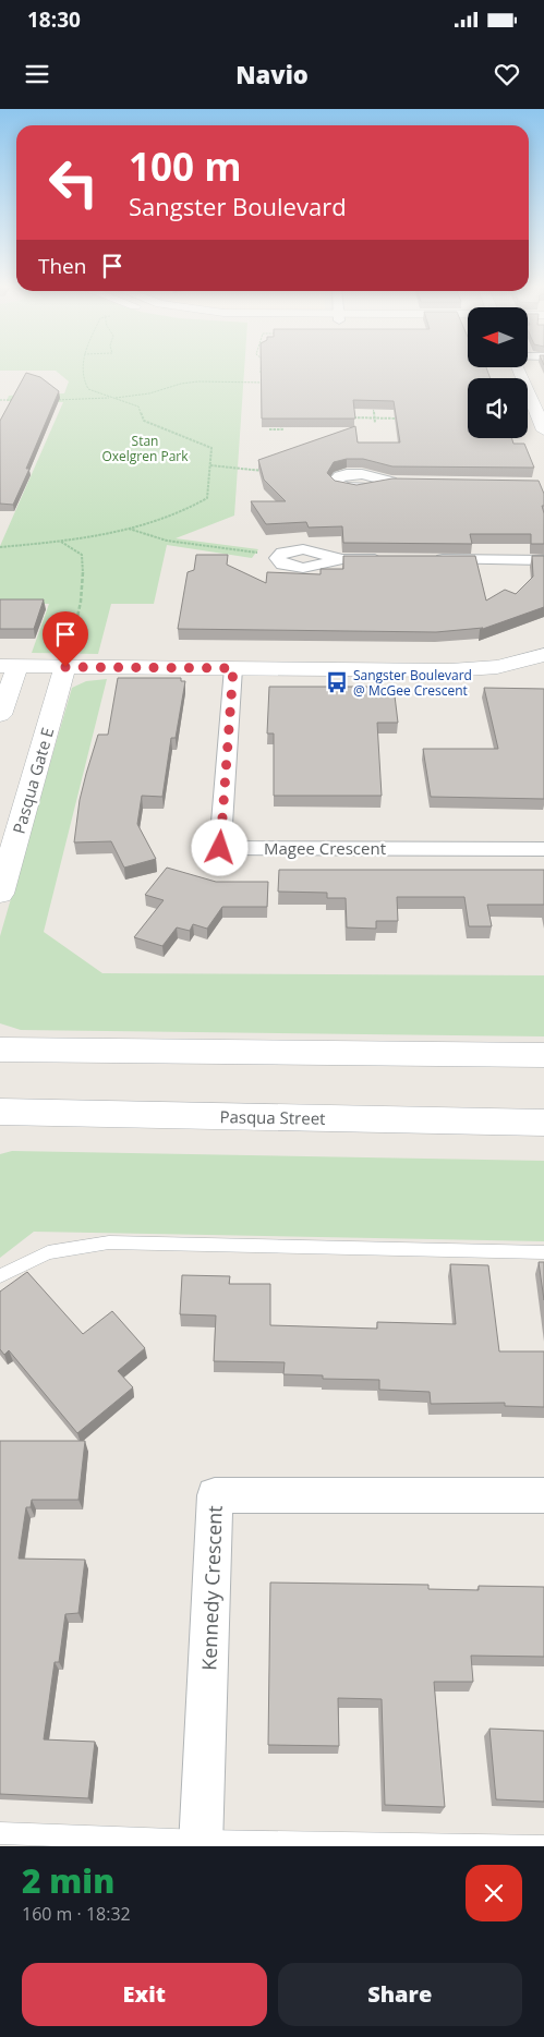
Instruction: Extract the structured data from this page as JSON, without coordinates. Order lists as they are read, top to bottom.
{
  "streets": {
    "street": [
      "Pasqua Gate E",
      "Magee Crescent",
      "Pasqua Street",
      "Kennedy Crescent"
    ]
  },
  "parks": ["Stan Oxelgren Park"],
  "places": {
    "bus stop": ["Sangster Boulevard @ McGee Crescent"]
  },
  "north": "left",
  "page": {
    "status": "18:30",
    "header": "Navio",
    "turn": ["100 m", "Sangster Boulevard"],
    "then": "Then",
    "heading": ["2 min", "160 m · 18:32"],
    "buttons": ["Exit", "Share"]
  }
}
